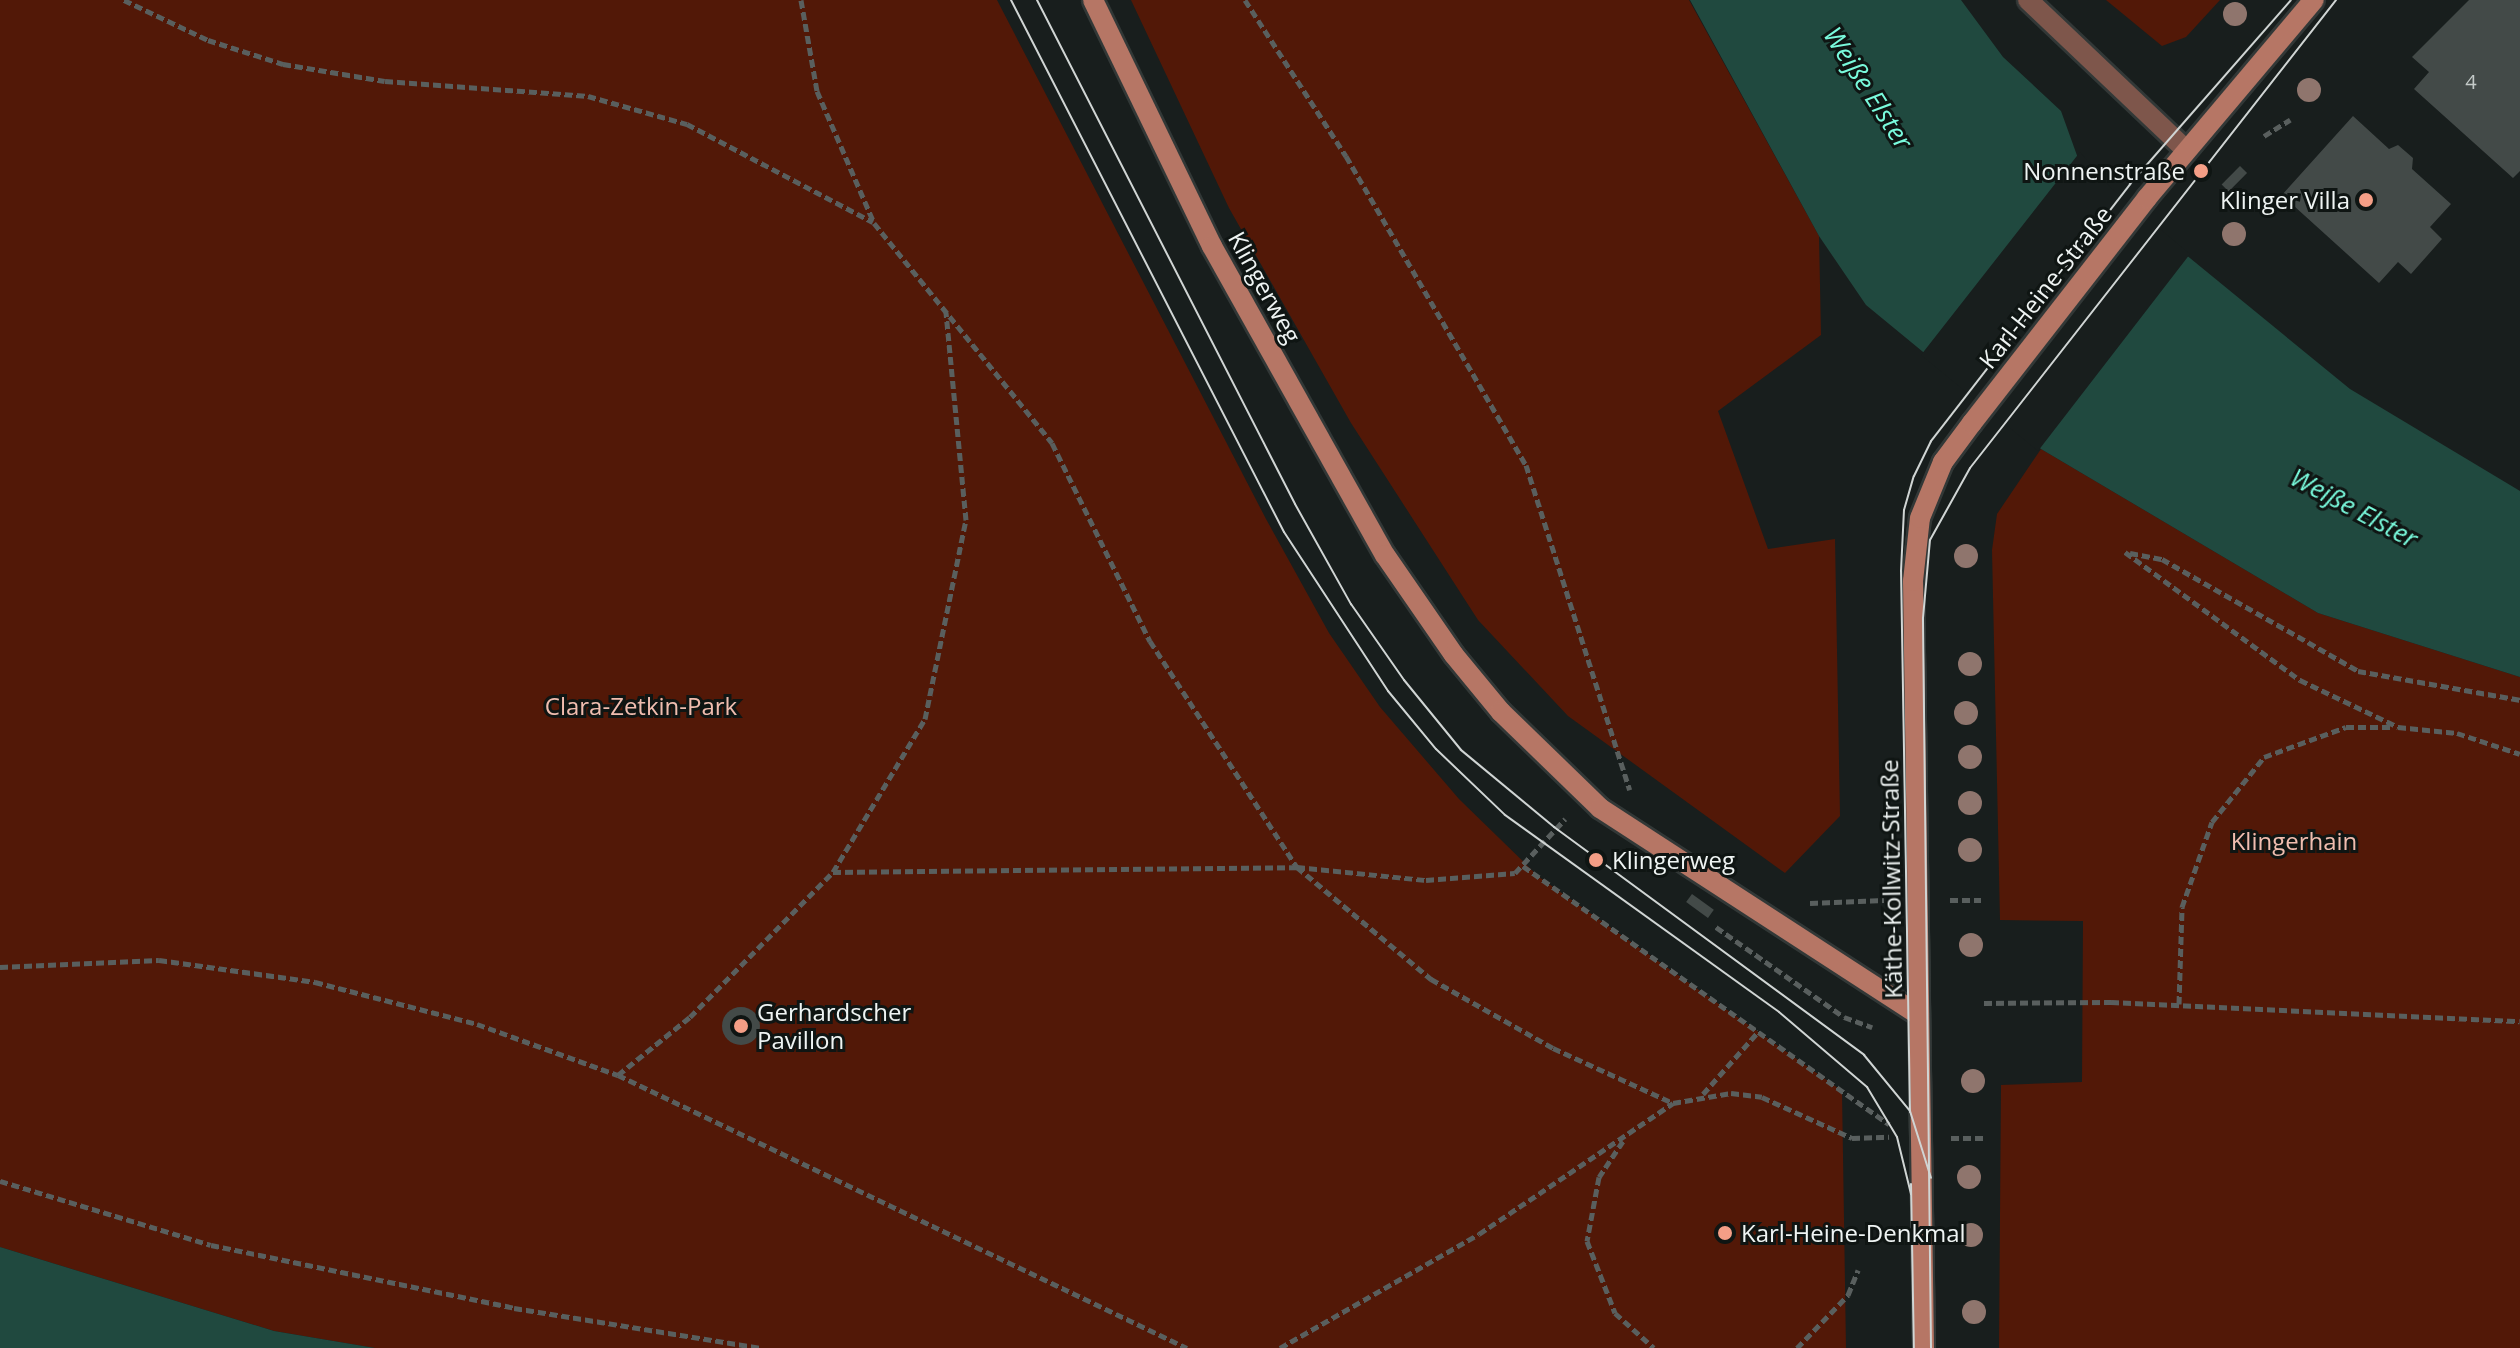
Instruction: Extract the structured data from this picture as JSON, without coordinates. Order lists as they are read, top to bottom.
{
  "streets": {
    "main road": ["Klingerweg", "Karl-Heine-Straße", "Käthe-Kollwitz-Straße"]
  },
  "crossings": [
    ["Klingerweg", "Käthe-Kollwitz-Straße"],
    ["Karl-Heine-Straße", "Käthe-Kollwitz-Straße"]
  ],
  "water": ["Weiße Elster"],
  "parks": ["Clara-Zetkin-Park", "Klingerhain"],
  "places": [
    "Nonnenstraße",
    "Klinger Villa",
    "Klingerweg",
    "Gerhardscher Pavillon",
    "Karl-Heine-Denkmal"
  ],
  "house_numbers": ["4"]
}
